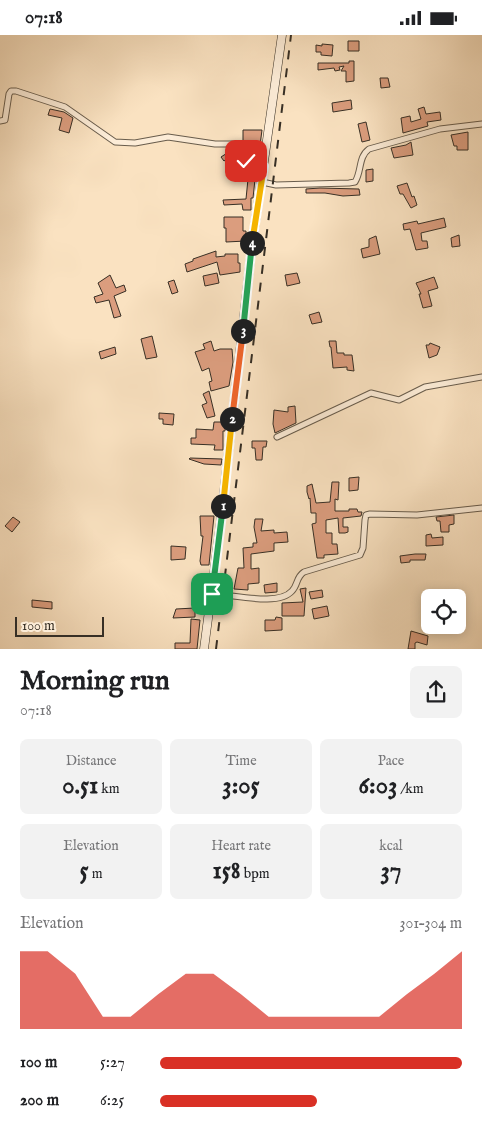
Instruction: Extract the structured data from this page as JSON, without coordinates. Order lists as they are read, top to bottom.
{
  "scale_bar": "100 m",
  "page": {
    "status": "07:18",
    "pins": [
      "4",
      "3",
      "2",
      "1"
    ],
    "scale": "100 m",
    "heading": ["Morning run", "07:18"],
    "stats": [
      ["Distance", "0.51 km"],
      ["Time", "3:05"],
      ["Pace", "6:03 /km"],
      ["Elevation", "5 m"],
      ["Heart rate", "158 bpm"],
      ["kcal", "37"]
    ],
    "chart": ["Elevation", "301–304 m"],
    "list": [
      {
        "name": "100 m",
        "note": "5:27"
      },
      {
        "name": "200 m",
        "note": "6:25"
      }
    ]
  }
}
